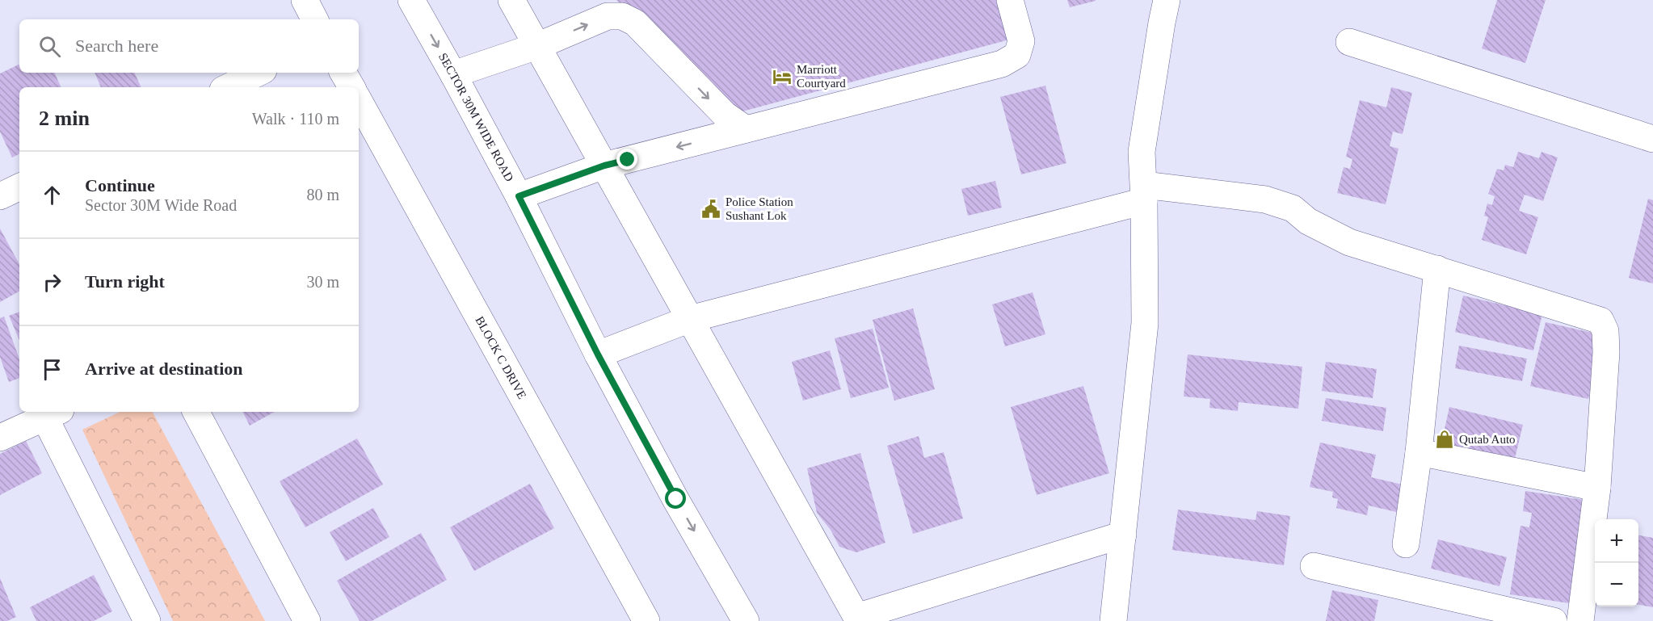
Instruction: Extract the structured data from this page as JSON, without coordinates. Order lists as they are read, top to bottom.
{
  "streets": {
    "street": ["SECTOR 30M WIDE ROAD", "BLOCK C DRIVE"]
  },
  "places": {
    "hotel": ["Marriott Courtyard"],
    "public building": ["Police Station Sushant Lok"],
    "shop": ["Qutab Auto"]
  },
  "page": {
    "search": "Search here",
    "heading": ["2 min", "Walk · 110 m"],
    "list": [
      ["Continue", "Sector 30M Wide Road", "80 m"],
      ["Turn right", "30 m"],
      "Arrive at destination"
    ],
    "map_buttons": ["+", "−"]
  }
}
